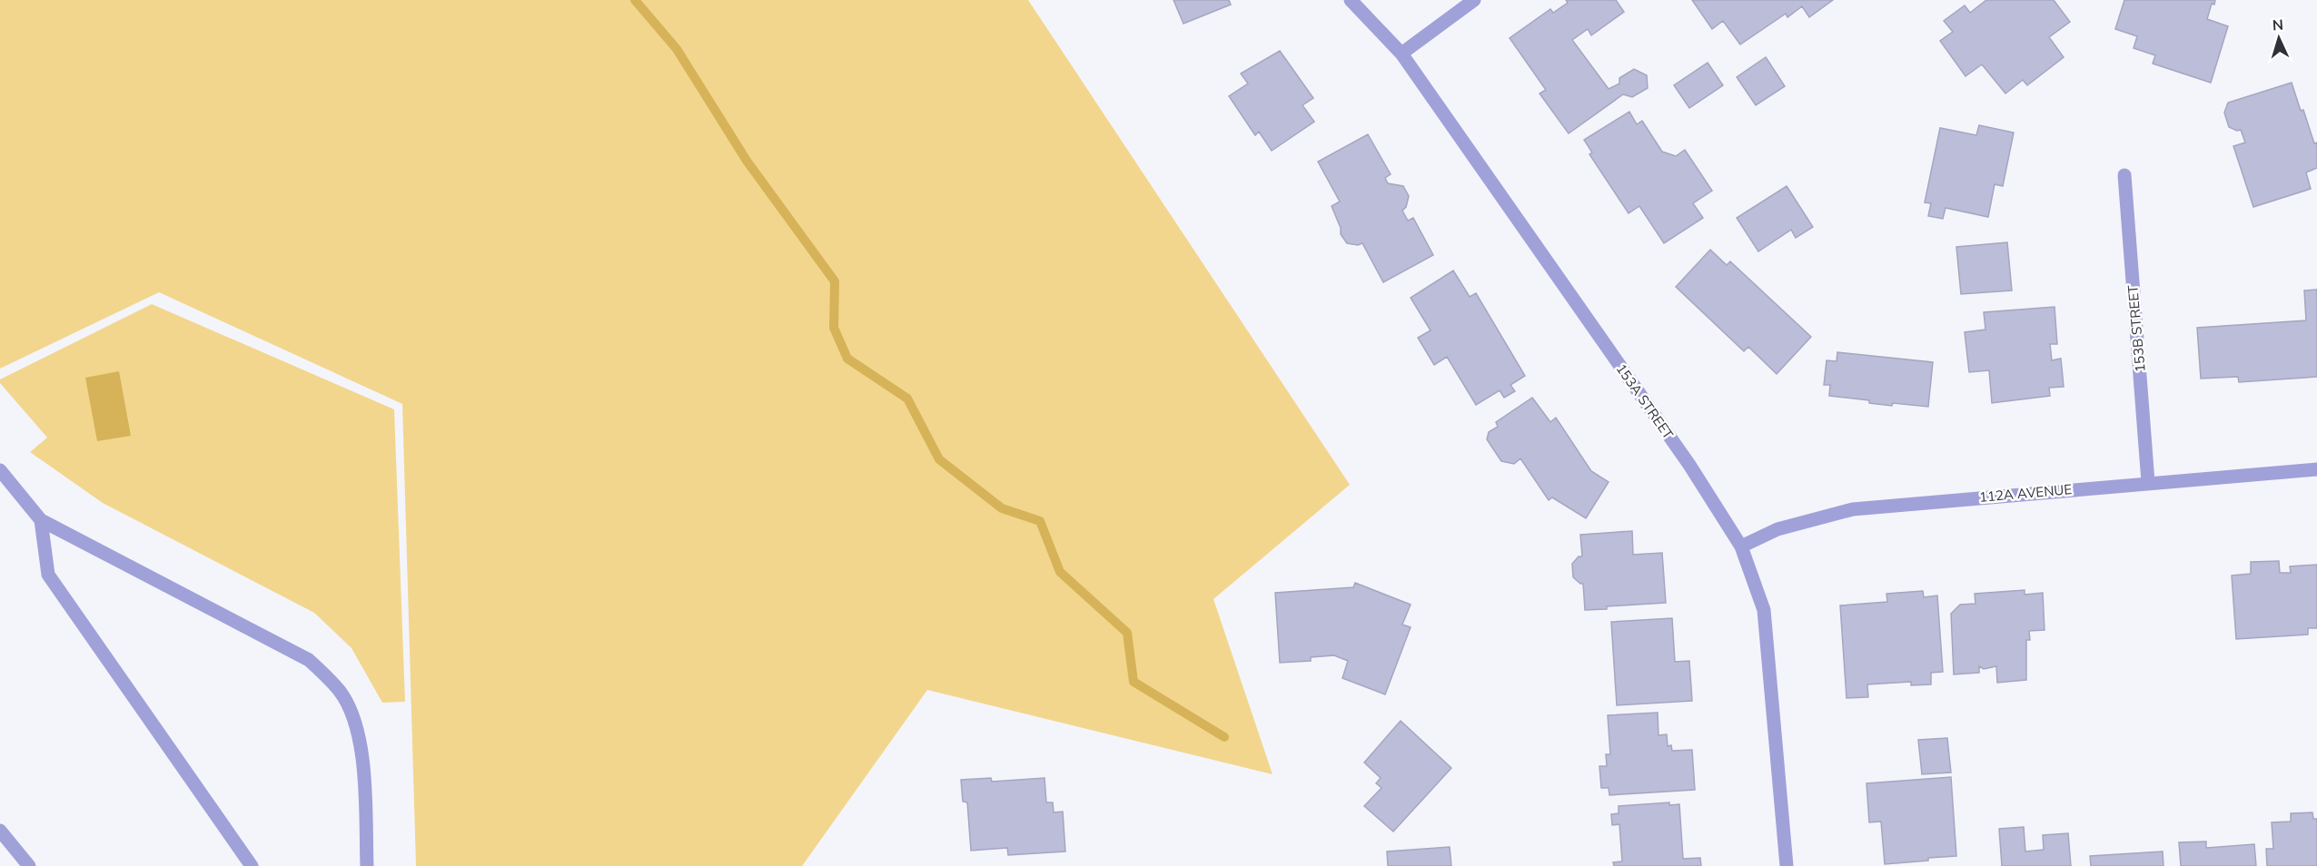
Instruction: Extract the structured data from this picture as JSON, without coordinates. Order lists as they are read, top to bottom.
{
  "streets": {
    "street": ["153B STREET", "153A STREET", "112A AVENUE"]
  },
  "crossings": [
    ["153B STREET", "112A AVENUE"],
    ["153A STREET", "112A AVENUE"]
  ],
  "north": "top"
}
